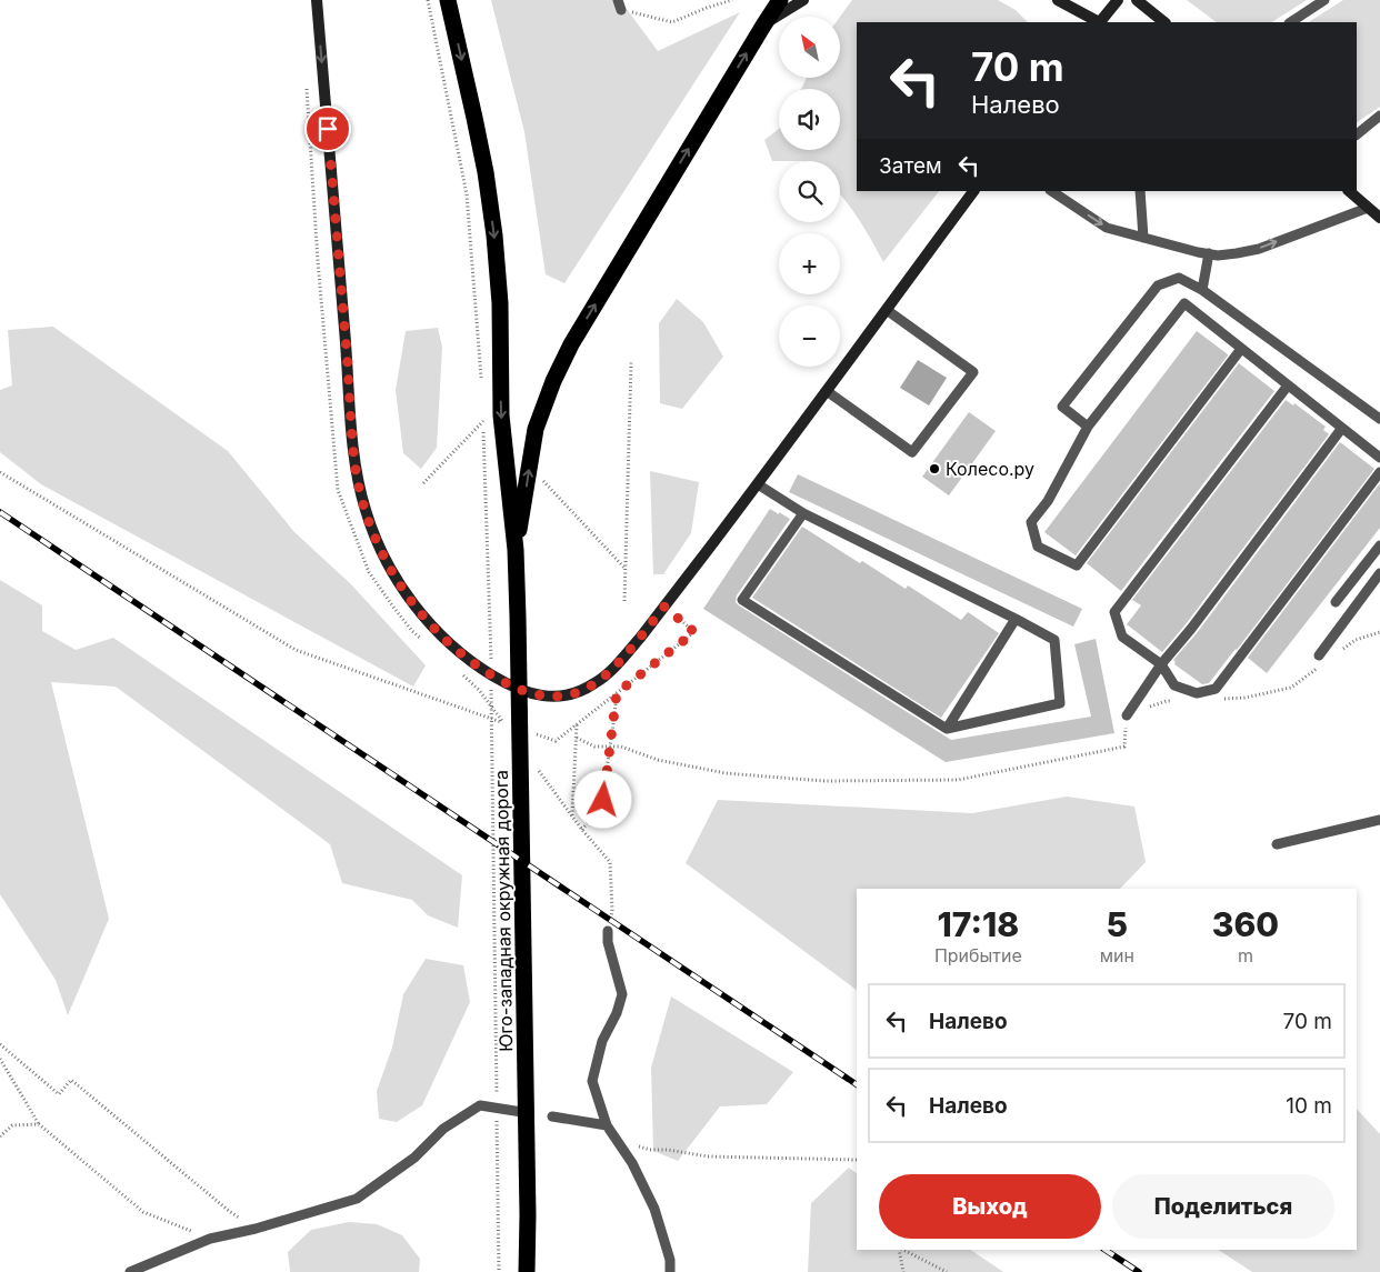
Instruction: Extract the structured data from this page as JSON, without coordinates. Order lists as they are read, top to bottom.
{
  "streets": {
    "highway": ["Юго-западная окружная дорога"]
  },
  "places": ["Колесо.ру"],
  "north": "top left",
  "page": {
    "map_buttons": ["+", "−"],
    "turn": ["70 m", "Налево"],
    "then": "Затем",
    "eta": [
      "17:18",
      "Прибытие",
      "5",
      "мин",
      "360",
      "m"
    ],
    "list": [
      {
        "name": "Налево",
        "value": "70 m"
      },
      {
        "name": "Налево",
        "value": "10 m"
      }
    ],
    "buttons": ["Выход", "Поделиться"]
  }
}
